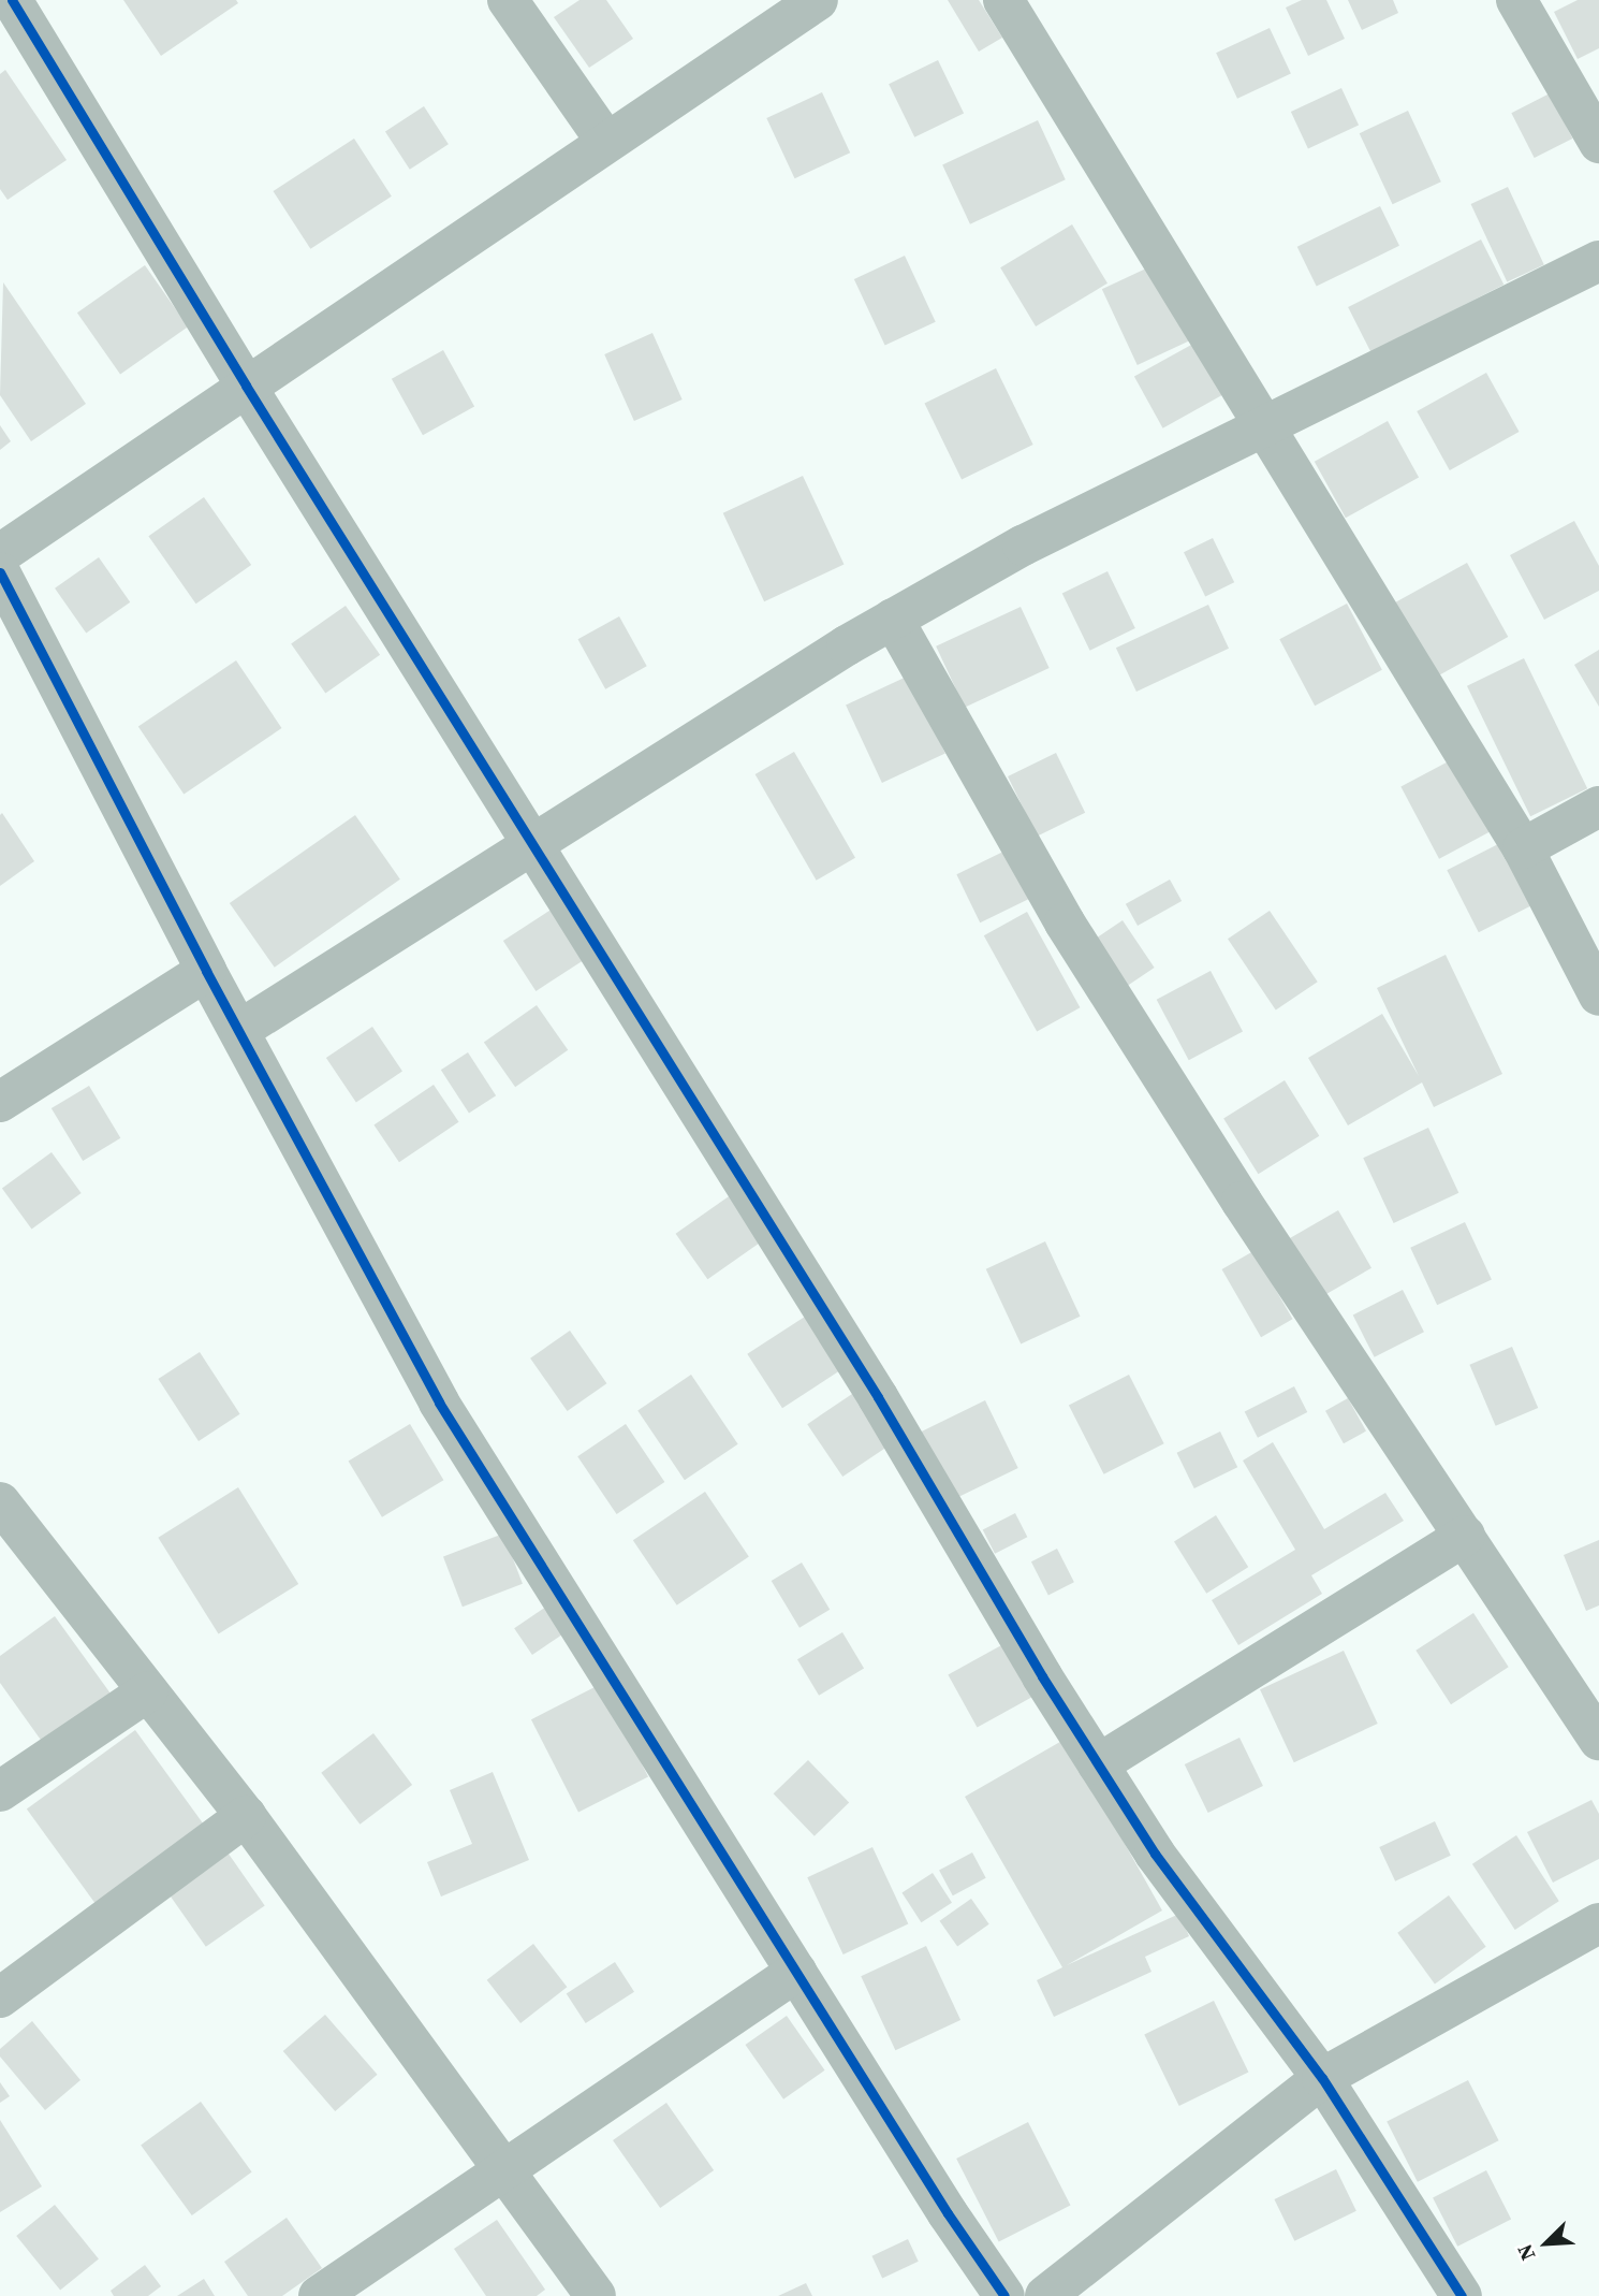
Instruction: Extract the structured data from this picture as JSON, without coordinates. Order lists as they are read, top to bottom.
{
  "north": "bottom left"
}
